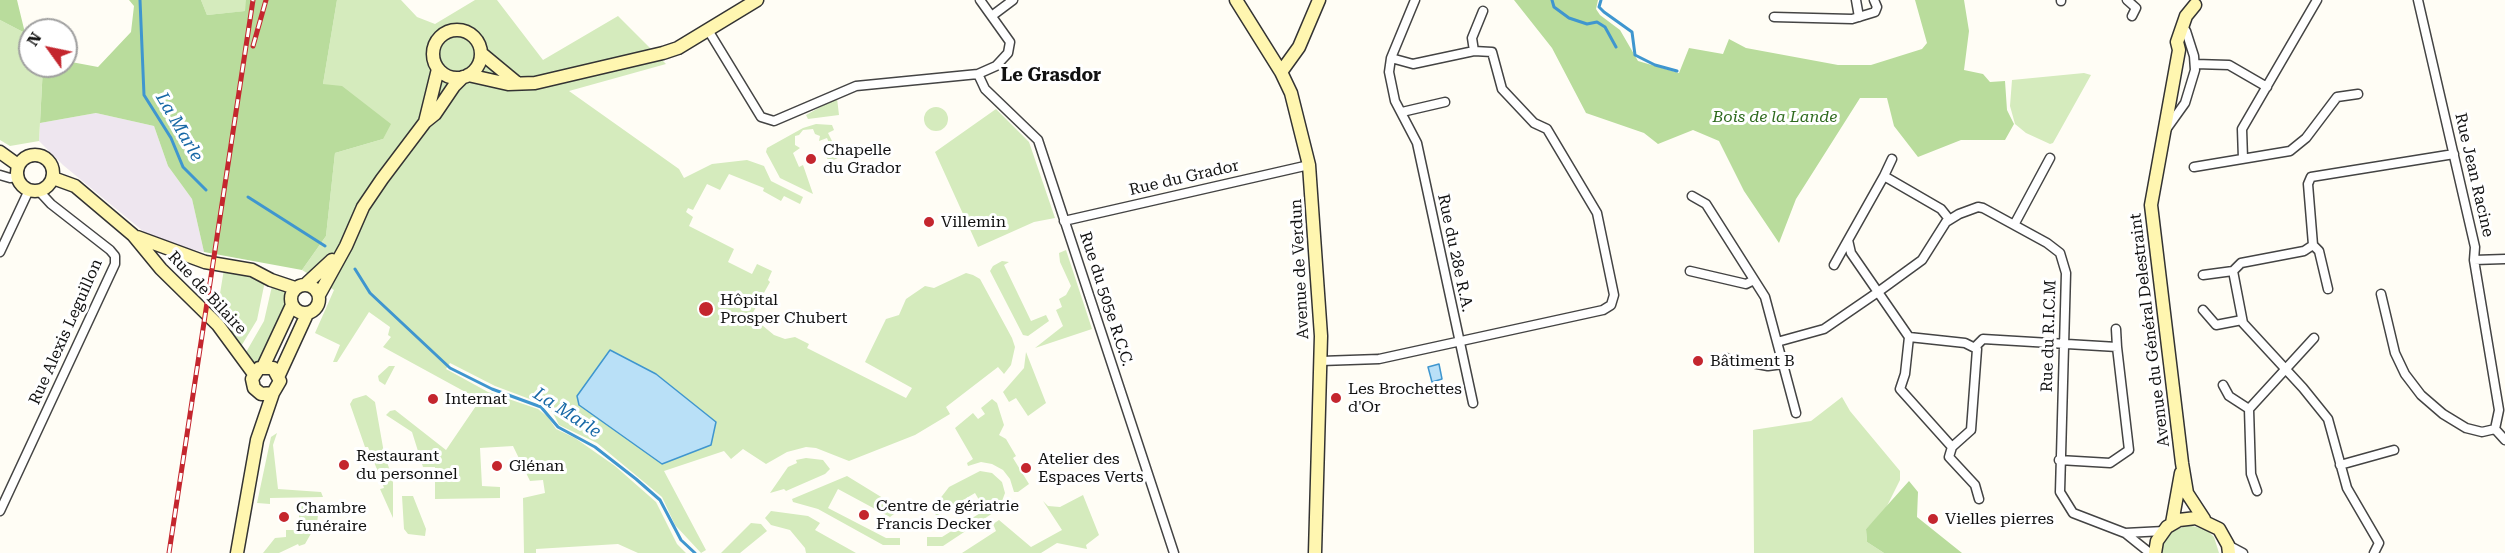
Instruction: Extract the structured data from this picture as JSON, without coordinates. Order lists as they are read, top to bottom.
{
  "streets": {
    "street": [
      "Rue Jean Racine",
      "Rue du Grador",
      "Rue du 28e R.A.",
      "Avenue de Verdun",
      "Rue de Bilaire",
      "Rue du 505e R.C.C.",
      "Avenue du Général Delestraint",
      "Rue Alexis Leguillon",
      "Rue du R.I.C.M"
    ]
  },
  "crossings": [
    ["Rue du Grador", "Avenue de Verdun"],
    ["Rue du Grador", "Rue du 505e R.C.C."],
    ["Rue de Bilaire", "Rue Alexis Leguillon"],
    ["Avenue du Général Delestraint", "Rue du R.I.C.M"]
  ],
  "districts": ["Le Grasdor"],
  "water": ["La Marle"],
  "parks": ["Bois de la Lande"],
  "places": [
    "Chapelle du Grador",
    "Villemin",
    "Hôpital Prosper Chubert",
    "Bâtiment B",
    "Les Brochettes d'Or",
    "Internat",
    "Restaurant du personnel",
    "Glénan",
    "Atelier des Espaces Verts",
    "Centre de gériatrie Francis Decker",
    "Chambre funéraire",
    "Vielles pierres"
  ],
  "north": "top left"
}
